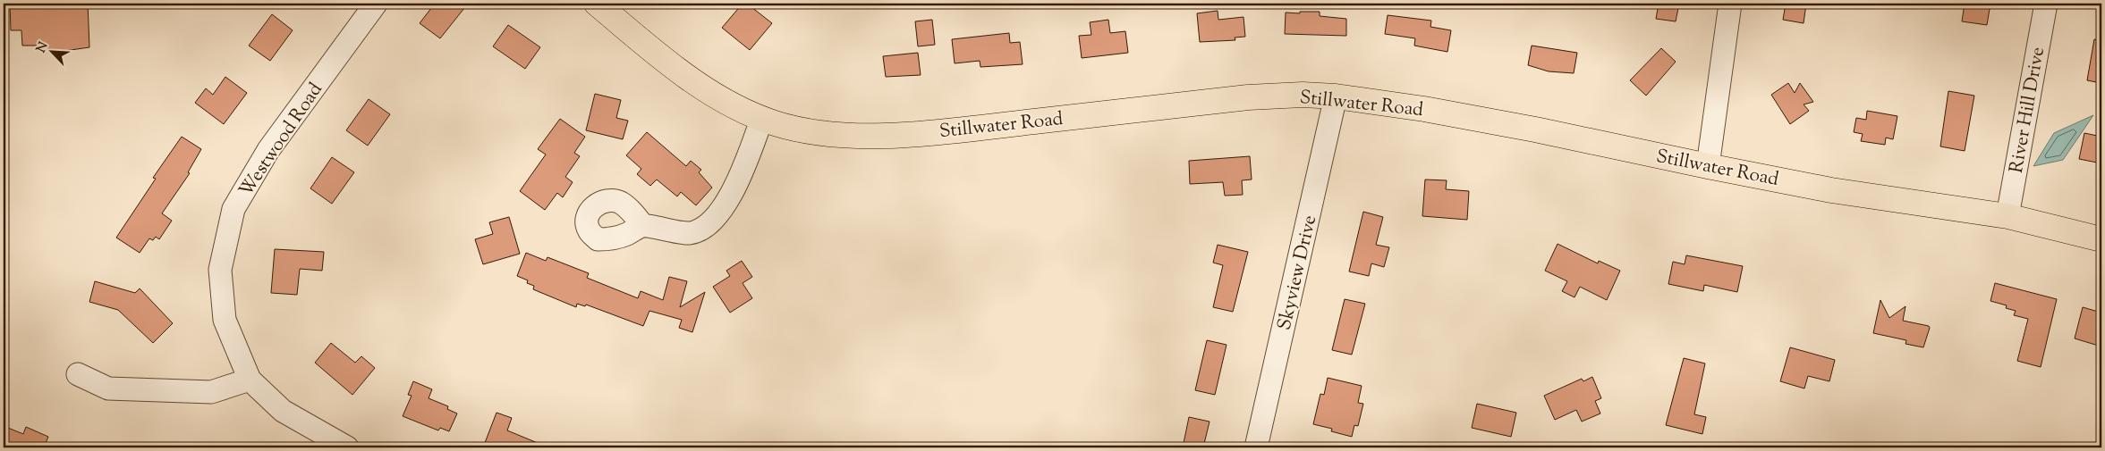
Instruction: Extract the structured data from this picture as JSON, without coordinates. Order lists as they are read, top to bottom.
{
  "streets": {
    "main road": ["Stillwater Road"],
    "street": ["River Hill Drive", "Westwood Road", "Skyview Drive"]
  },
  "crossings": [
    ["Stillwater Road", "River Hill Drive"],
    ["Stillwater Road", "Skyview Drive"]
  ],
  "north": "top left"
}
